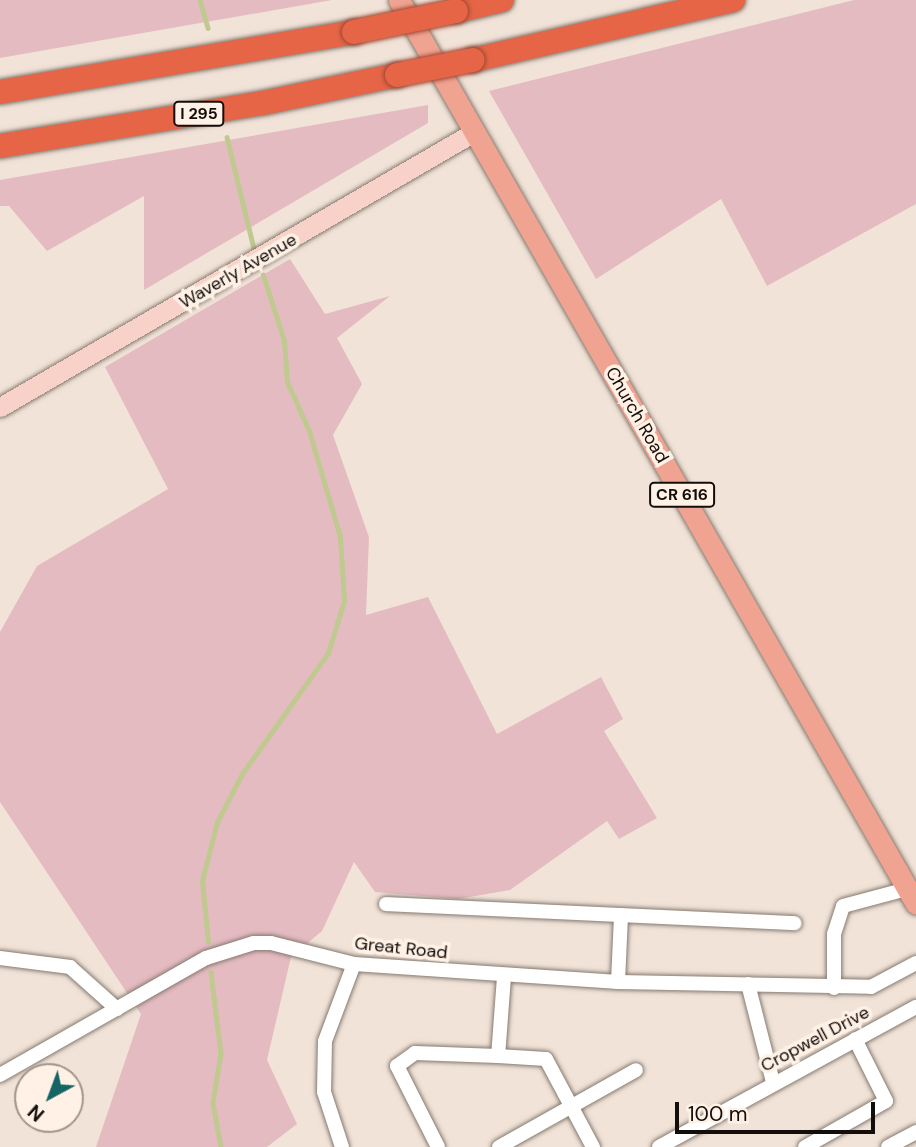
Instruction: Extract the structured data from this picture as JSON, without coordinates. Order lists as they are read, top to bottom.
{
  "streets": {
    "highway": ["I 295"],
    "main road": ["Church Road", "CR 616"],
    "street": ["Waverly Avenue", "Great Road", "Cropwell Drive"]
  },
  "crossings": [
    ["Waverly Avenue", "Church Road"]
  ],
  "scale_bar": "100 m",
  "north": "bottom left"
}
